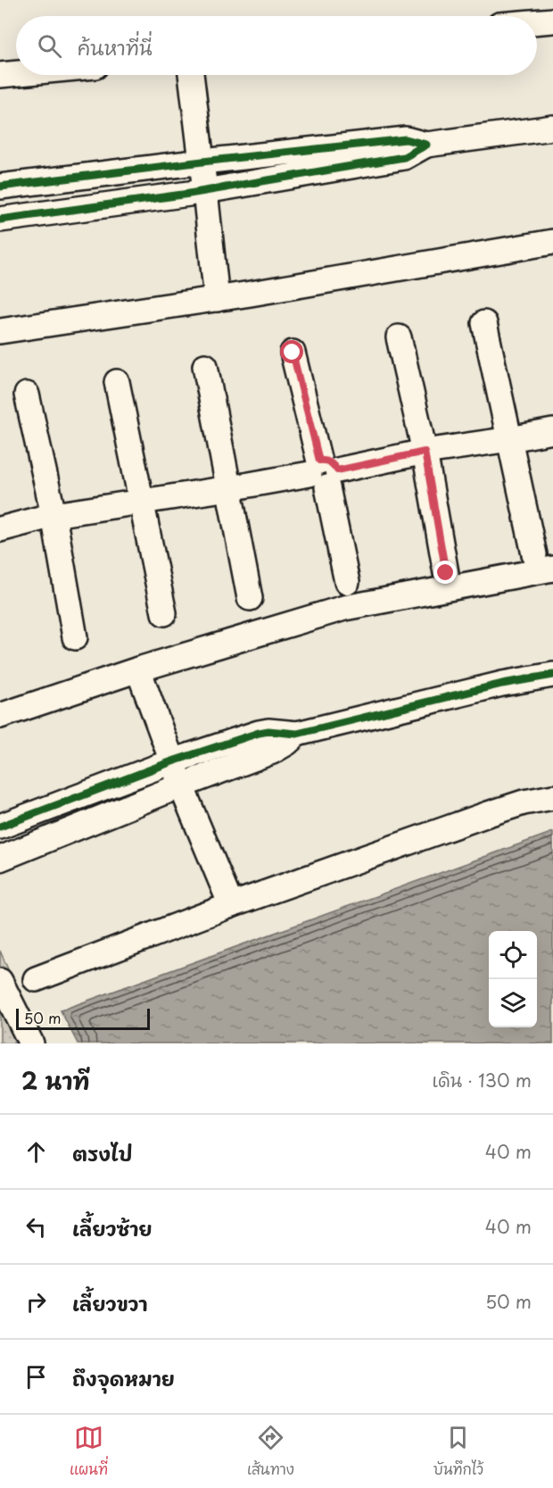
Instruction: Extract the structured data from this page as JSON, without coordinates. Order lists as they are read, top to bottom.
{
  "scale_bar": "50 m",
  "page": {
    "search": "ค้นหาที่นี่",
    "scale": "50 m",
    "heading": ["2 นาที", "เดิน · 130 m"],
    "list": [
      ["ตรงไป", "40 m"],
      ["เลี้ยวซ้าย", "40 m"],
      ["เลี้ยวขวา", "50 m"],
      "ถึงจุดหมาย"
    ],
    "nav": ["แผนที่", "เส้นทาง", "บันทึกไว้"]
  }
}
